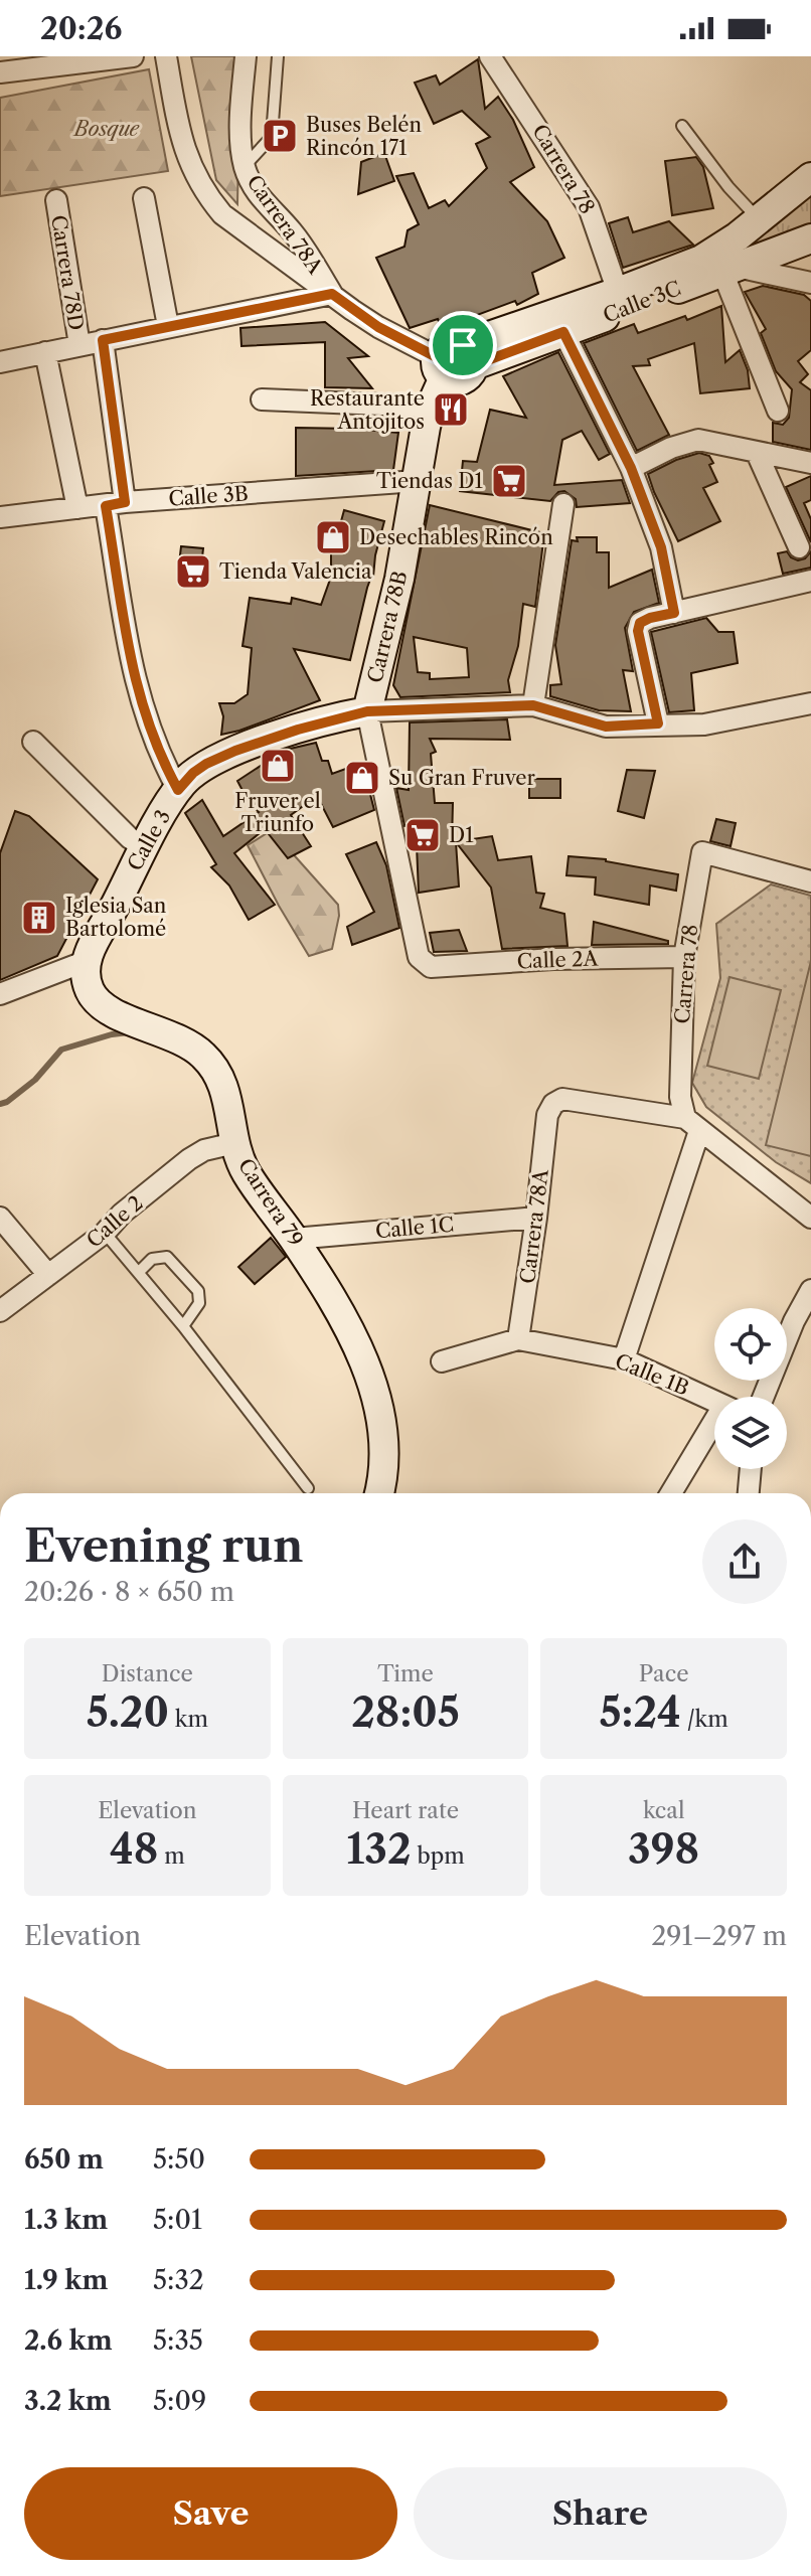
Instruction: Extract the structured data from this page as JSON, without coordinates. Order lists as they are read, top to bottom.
{
  "streets": {
    "main road": [
      "Calle 3C",
      "Carrera 78B",
      "Calle 3",
      "Carrera 79"
    ],
    "street": [
      "Carrera 78",
      "Carrera 78A",
      "Carrera 78D",
      "Calle 3B",
      "Calle 2A",
      "Calle 2",
      "Calle 1C",
      "Calle 1B"
    ]
  },
  "crossings": [
    ["Carrera 78", "Carrera 78A"],
    ["Carrera 78", "Calle 3C"],
    ["Carrera 78", "Calle 2A"],
    ["Carrera 78A", "Calle 1C"],
    ["Carrera 78A", "Calle 1B"],
    ["Calle 3B", "Carrera 78B"],
    ["Carrera 78B", "Calle 3"],
    ["Carrera 78B", "Calle 2A"],
    ["Calle 3", "Carrera 79"],
    ["Carrera 79", "Calle 2"],
    ["Carrera 79", "Calle 1C"]
  ],
  "parks": ["Bosque"],
  "places": {
    "parking": ["Buses Belén Rincón 171"],
    "restaurant": ["Restaurante Antojitos"],
    "supermarket": ["Tiendas D1", "Tienda Valencia", "D1"],
    "shop": ["Desechables Rincón", "Fruver el Triunfo", "Su Gran Fruver"],
    "building": ["Iglesia San Bartolomé"]
  },
  "page": {
    "status": "20:26",
    "heading": ["Evening run", "20:26 · 8 × 650 m"],
    "stats": [
      ["Distance", "5.20 km"],
      ["Time", "28:05"],
      ["Pace", "5:24 /km"],
      ["Elevation", "48 m"],
      ["Heart rate", "132 bpm"],
      ["kcal", "398"]
    ],
    "chart": ["Elevation", "291–297 m"],
    "list": [
      {
        "name": "650 m",
        "note": "5:50"
      },
      {
        "name": "1.3 km",
        "note": "5:01"
      },
      {
        "name": "1.9 km",
        "note": "5:32"
      },
      {
        "name": "2.6 km",
        "note": "5:35"
      },
      {
        "name": "3.2 km",
        "note": "5:09"
      }
    ],
    "buttons": ["Save", "Share"]
  }
}
